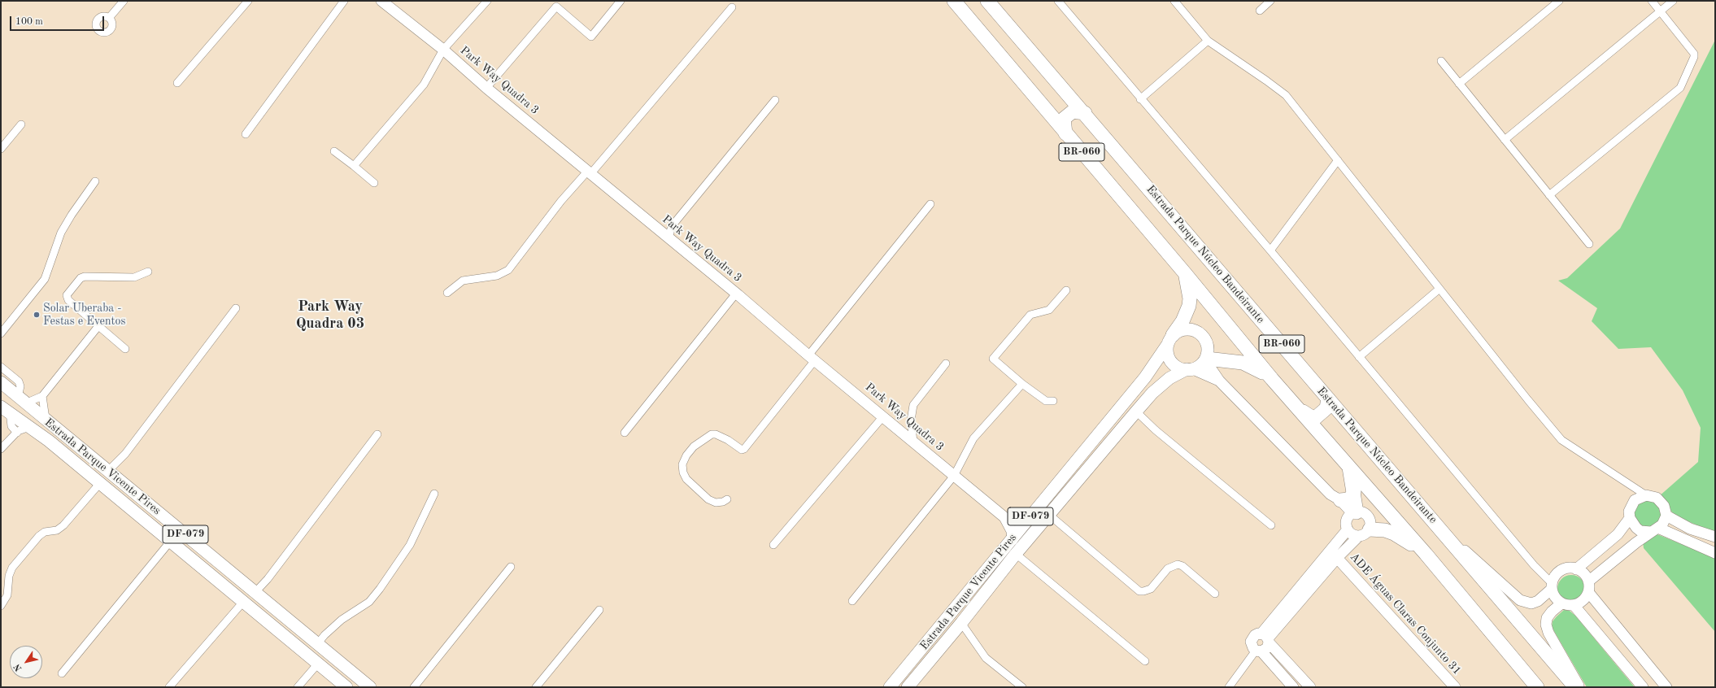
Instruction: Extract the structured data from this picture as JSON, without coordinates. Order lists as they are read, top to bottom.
{
  "streets": {
    "highway": ["BR-060", "Estrada Parque Núcleo Bandeirante"],
    "main road": ["Estrada Parque Vicente Pires", "DF-079"],
    "street": ["Park Way Quadra 3", "ADE Águas Claras Conjunto 31"]
  },
  "crossings": [
    ["Park Way Quadra 3", "Estrada Parque Vicente Pires"]
  ],
  "districts": ["Park Way Quadra 03"],
  "places": ["Solar Uberaba - Festas e Eventos"],
  "scale_bar": "100 m",
  "north": "bottom left"
}
